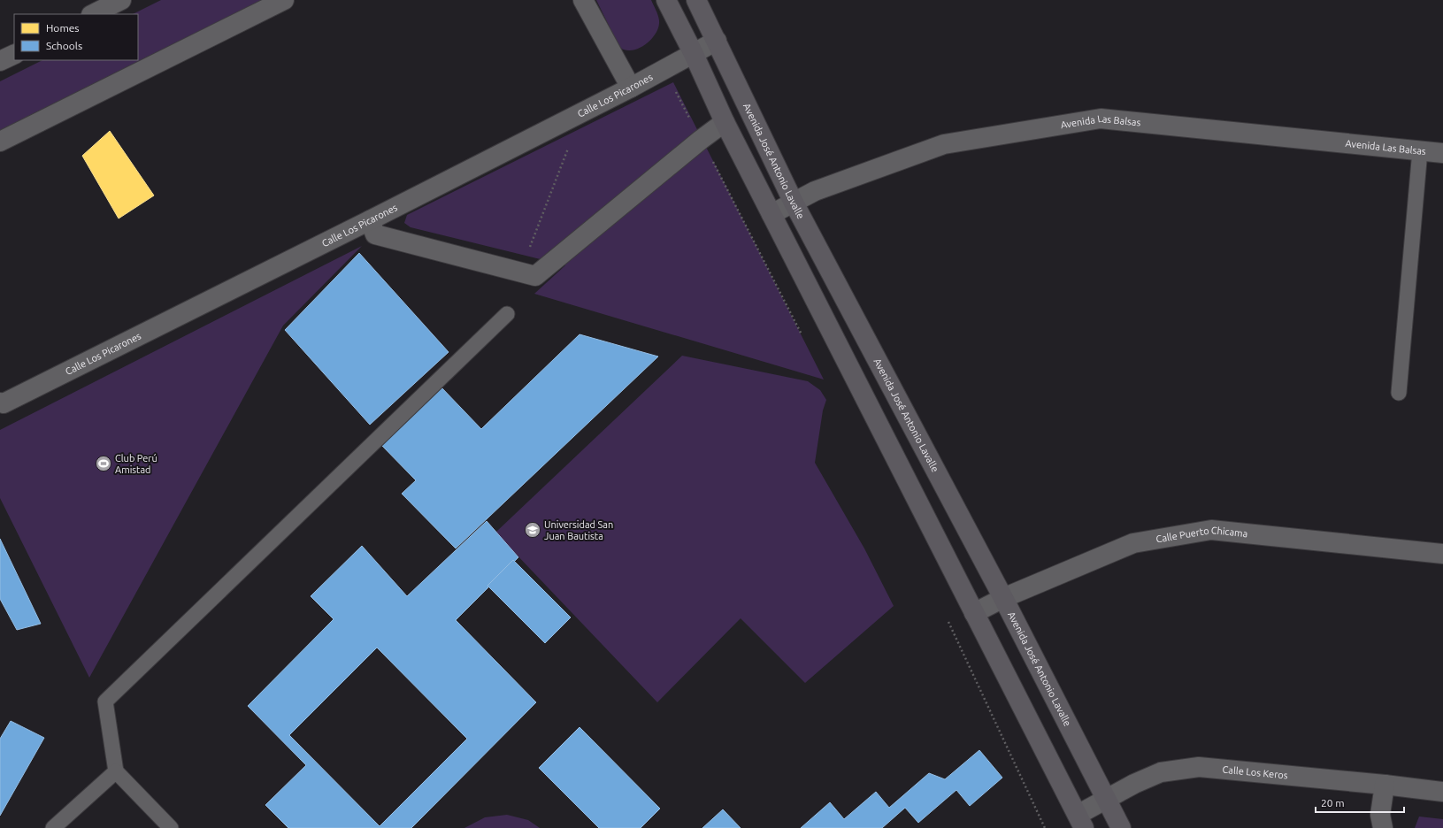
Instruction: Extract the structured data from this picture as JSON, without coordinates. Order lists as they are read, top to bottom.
{
  "streets": {
    "main road": ["Avenida José Antonio Lavalle"],
    "street": [
      "Calle Los Picarones",
      "Avenida Las Balsas",
      "Calle Puerto Chicama",
      "Calle Los Keros"
    ]
  },
  "crossings": [
    ["Calle Los Picarones", "Avenida José Antonio Lavalle"],
    ["Avenida Las Balsas", "Avenida José Antonio Lavalle"],
    ["Avenida José Antonio Lavalle", "Calle Puerto Chicama"],
    ["Avenida José Antonio Lavalle", "Calle Los Keros"]
  ],
  "places": {
    "sports": ["Club Perú Amistad"],
    "school or university": ["Universidad San Juan Bautista"]
  },
  "legend": ["Homes", "Schools"],
  "scale_bar": "20 m"
}
